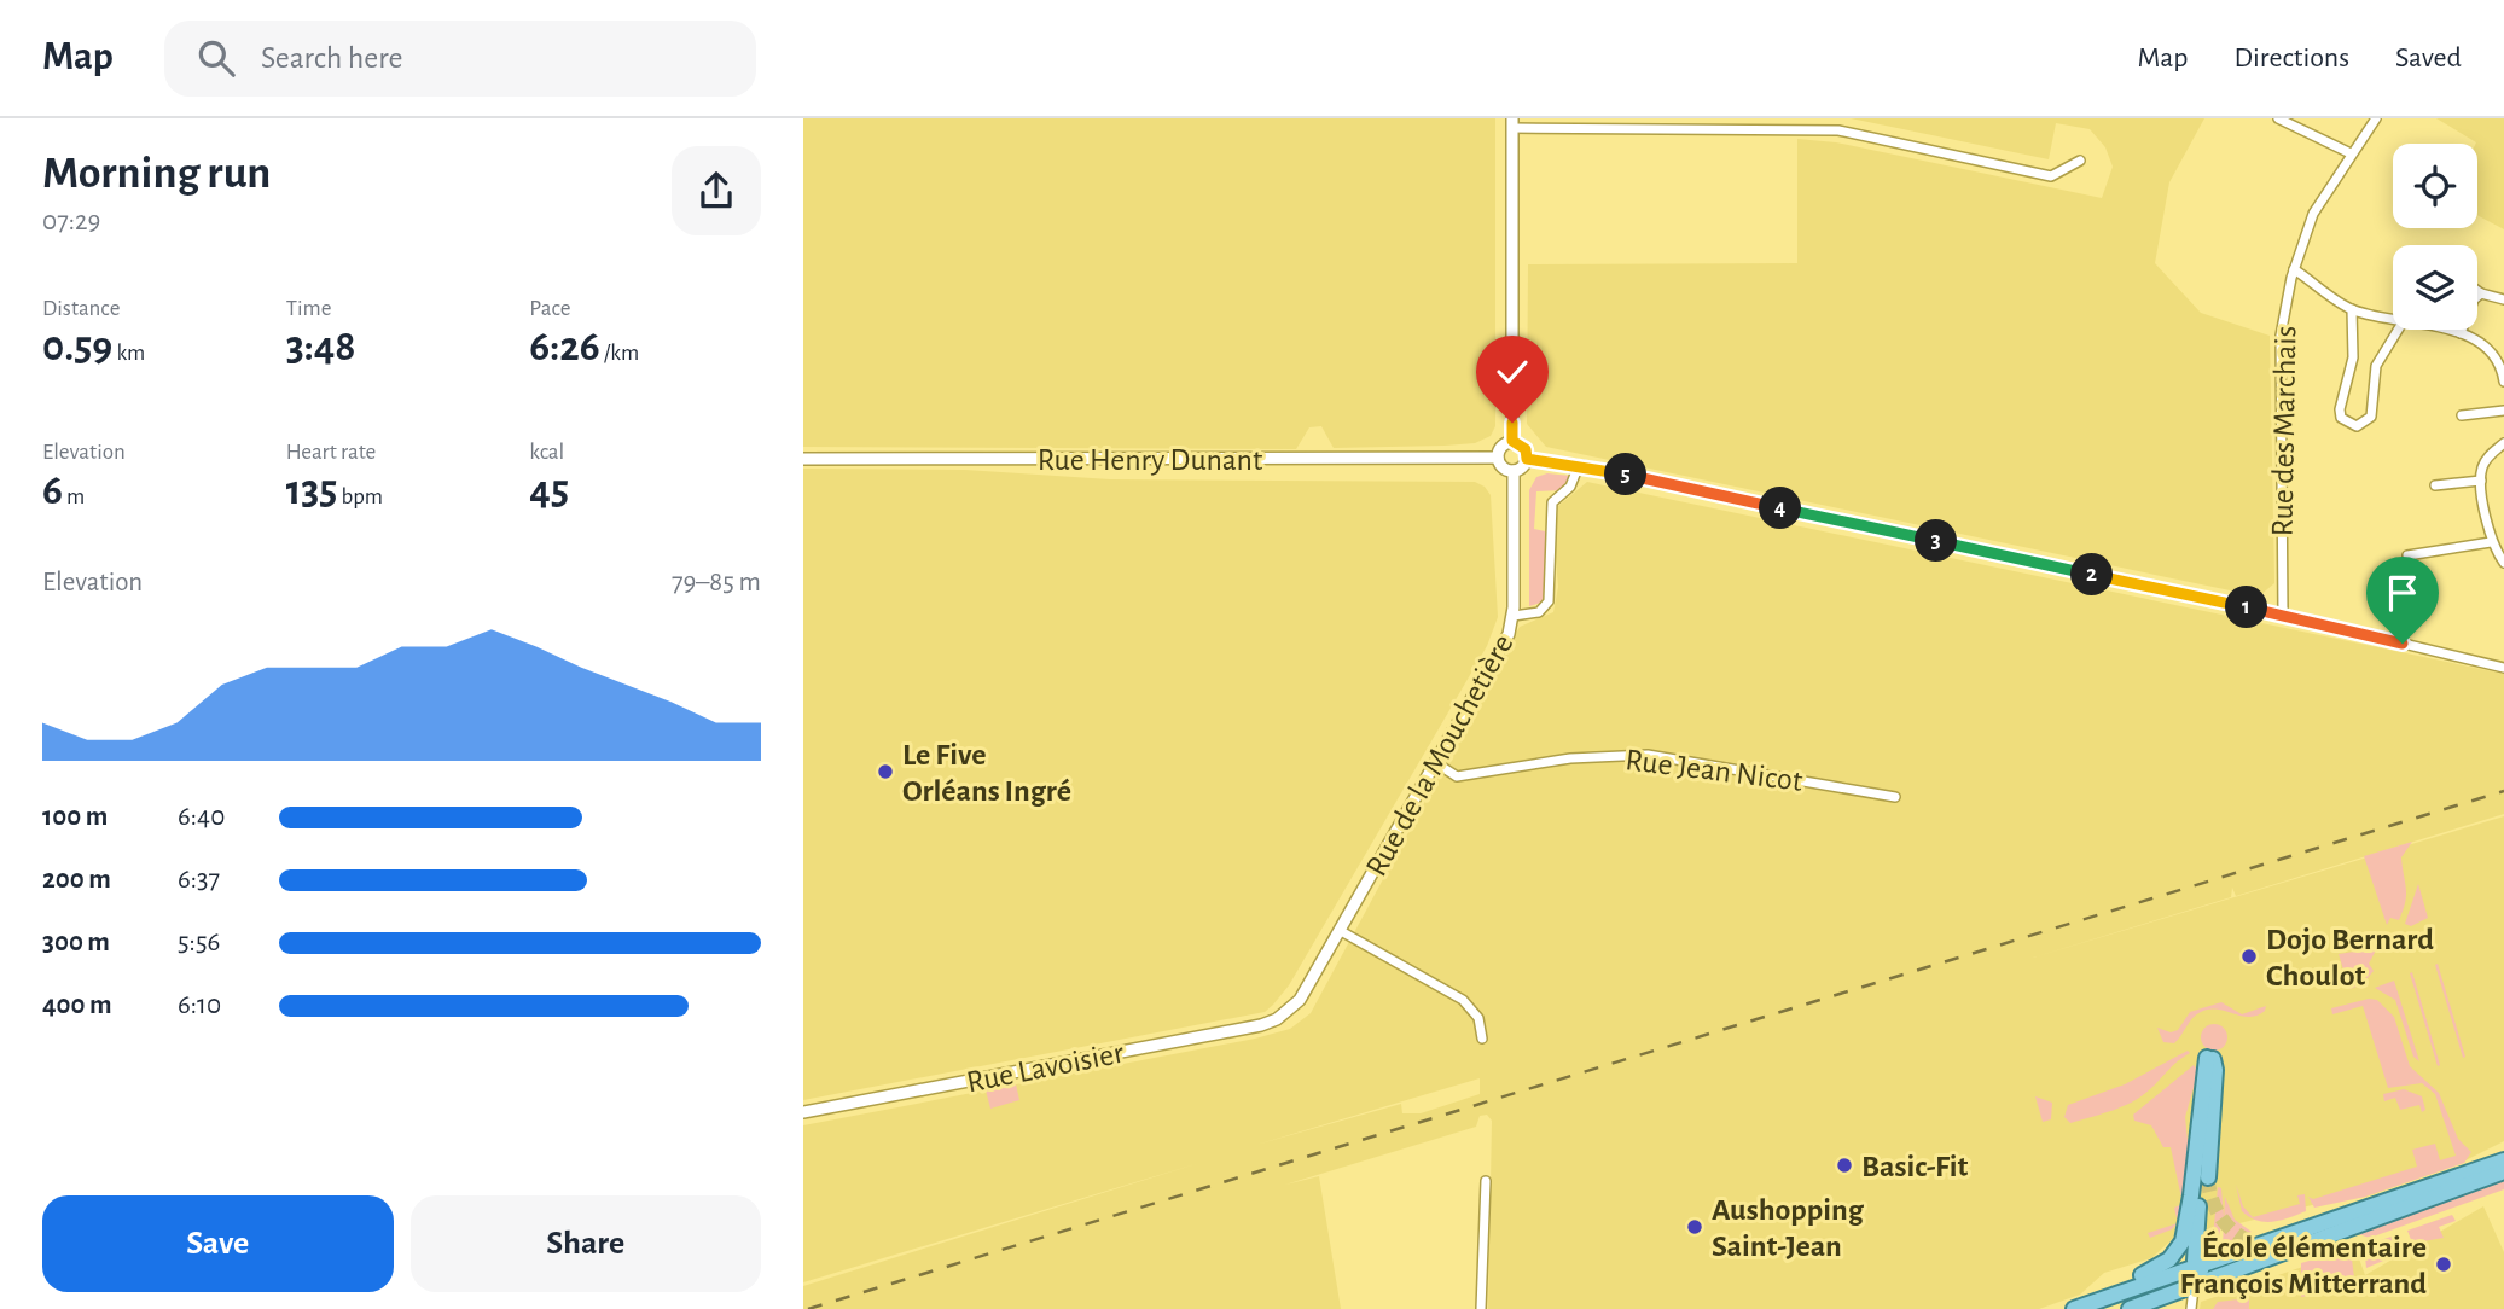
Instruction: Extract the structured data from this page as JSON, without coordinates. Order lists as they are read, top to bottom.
{
  "streets": {
    "street": [
      "Rue des Marchais",
      "Rue Henry Dunant",
      "Rue de la Mouchetière",
      "Rue Jean Nicot",
      "Rue Lavoisier"
    ]
  },
  "crossings": [
    ["Rue Henry Dunant", "Rue de la Mouchetière"],
    ["Rue de la Mouchetière", "Rue Jean Nicot"],
    ["Rue de la Mouchetière", "Rue Lavoisier"]
  ],
  "places": [
    "Le Five Orléans Ingré",
    "Dojo Bernard Choulot",
    "Basic-Fit",
    "Aushopping Saint-Jean",
    "École élémentaire François Mitterrand"
  ],
  "page": {
    "header": "Map",
    "search": "Search here",
    "nav": ["Map", "Directions", "Saved"],
    "heading": ["Morning run", "07:29"],
    "stats": [
      ["Distance", "0.59 km"],
      ["Time", "3:48"],
      ["Pace", "6:26 /km"],
      ["Elevation", "6 m"],
      ["Heart rate", "135 bpm"],
      ["kcal", "45"]
    ],
    "pins": [
      "5",
      "4",
      "3",
      "2",
      "1"
    ],
    "chart": ["Elevation", "79–85 m"],
    "list": [
      {
        "name": "100 m",
        "note": "6:40"
      },
      {
        "name": "200 m",
        "note": "6:37"
      },
      {
        "name": "300 m",
        "note": "5:56"
      },
      {
        "name": "400 m",
        "note": "6:10"
      }
    ],
    "buttons": ["Save", "Share"]
  }
}
